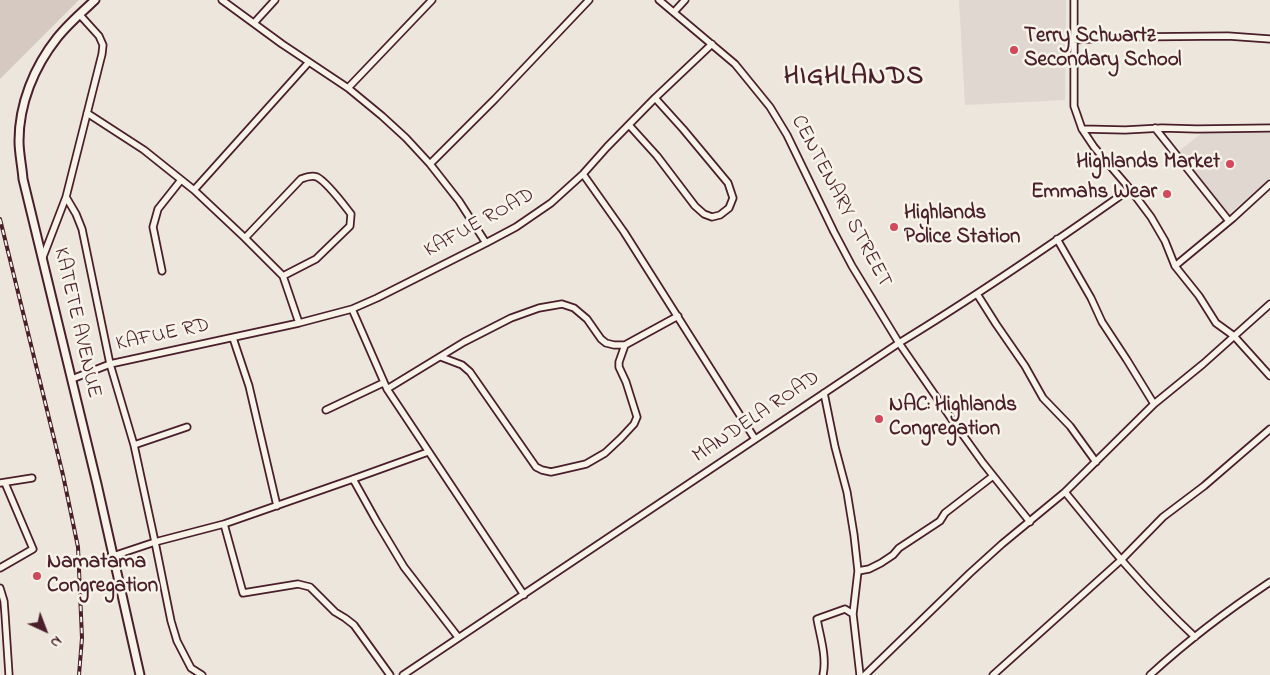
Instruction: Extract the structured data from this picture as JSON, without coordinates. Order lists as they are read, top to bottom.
{
  "streets": {
    "street": [
      "CENTENARY STREET",
      "KAFUE ROAD",
      "KATETE AVENUE",
      "KAFUE RD",
      "MANDELA ROAD"
    ]
  },
  "crossings": [
    ["CENTENARY STREET", "KAFUE ROAD"],
    ["CENTENARY STREET", "MANDELA ROAD"],
    ["KAFUE ROAD", "KAFUE RD"],
    ["KATETE AVENUE", "KAFUE RD"]
  ],
  "districts": ["HIGHLANDS"],
  "places": [
    "Terry Schwartz Secondary School",
    "Highlands Market",
    "Emmahs Wear",
    "Highlands Police Station",
    "NAC: Highlands Congregation",
    "Namatama Congregation"
  ],
  "north": "bottom right"
}
